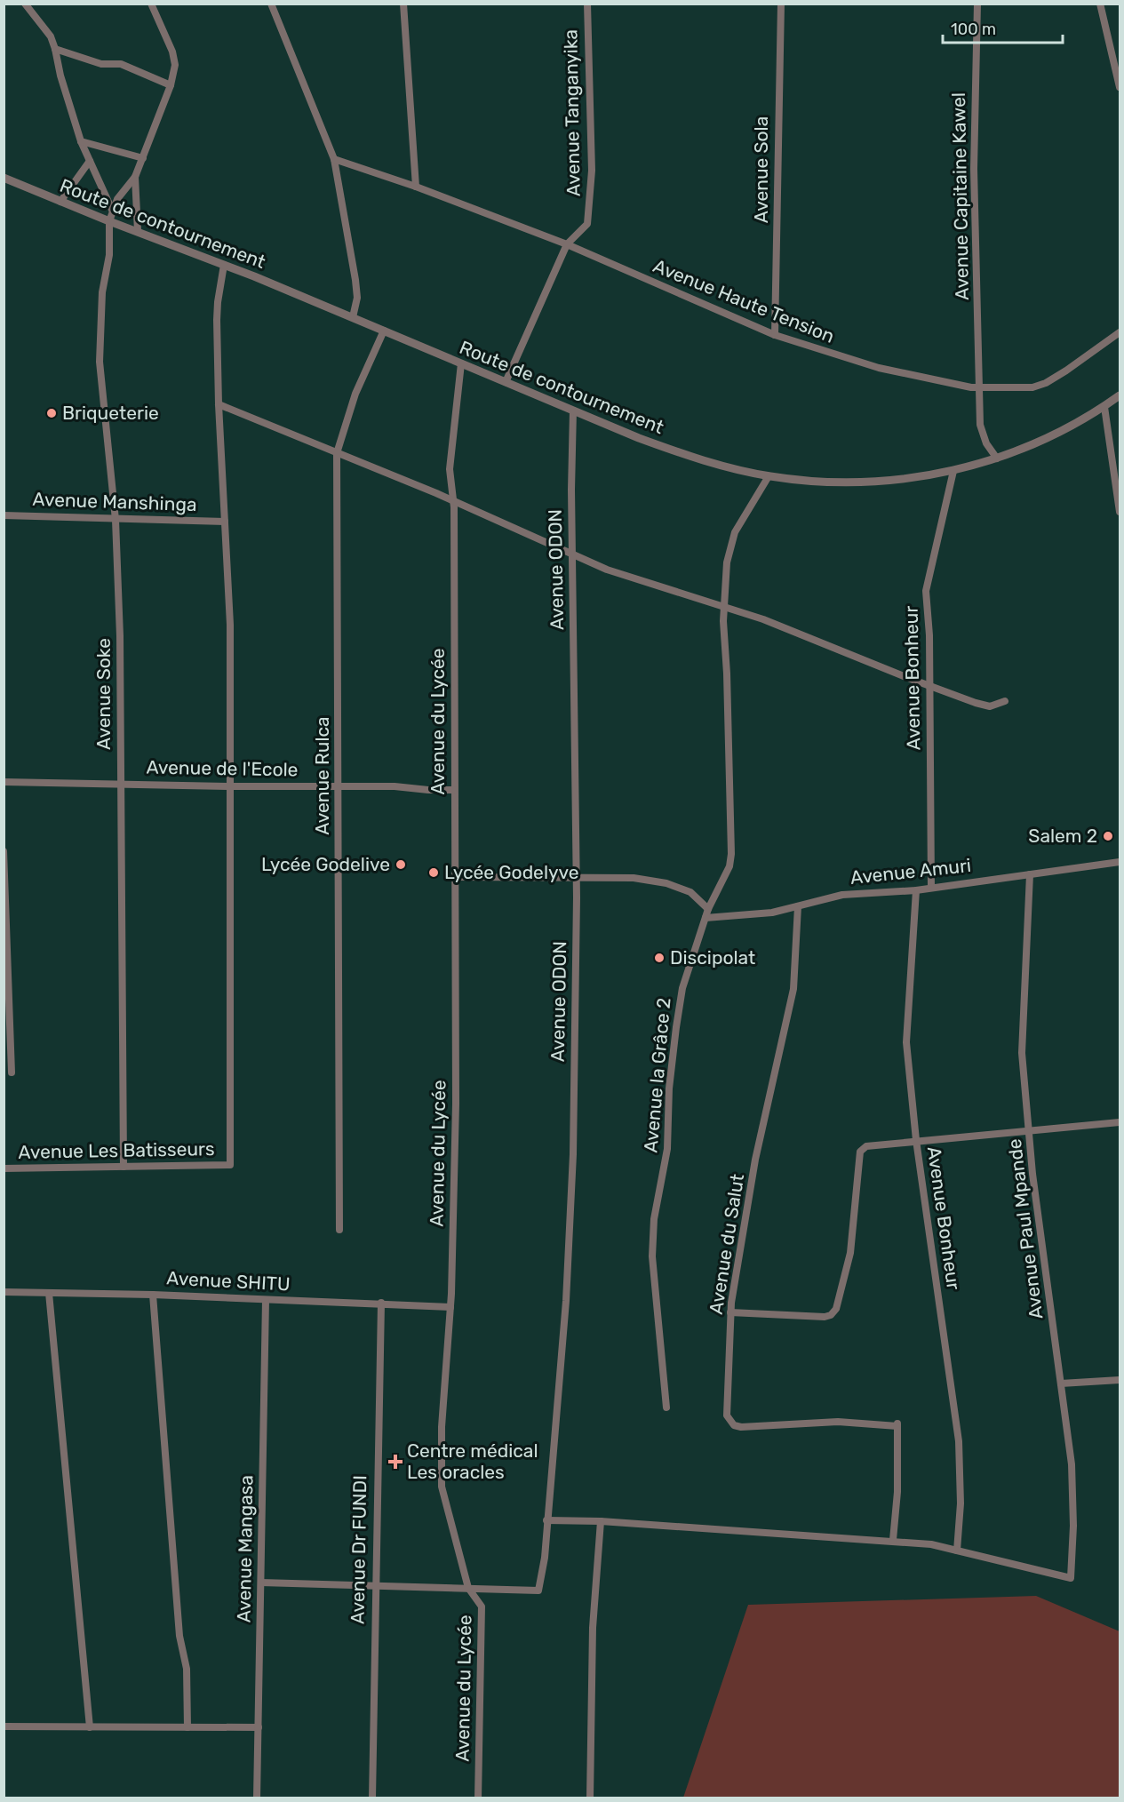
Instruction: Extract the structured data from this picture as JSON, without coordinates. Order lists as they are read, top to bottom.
{
  "streets": {
    "street": [
      "Avenue Tanganyika",
      "Avenue Sola",
      "Avenue Capitaine Kawel",
      "Route de contournement",
      "Avenue Haute Tension",
      "Avenue Manshinga",
      "Avenue ODON",
      "Avenue Bonheur",
      "Avenue Soke",
      "Avenue du Lycée",
      "Avenue de l'Ecole",
      "Avenue Rulca",
      "Avenue Amuri",
      "Avenue la Grâce 2",
      "Avenue Les Batisseurs",
      "Avenue Paul Mpande",
      "Avenue du Salut",
      "Avenue SHITU",
      "Avenue Mangasa",
      "Avenue Dr FUNDI"
    ]
  },
  "crossings": [
    ["Avenue Tanganyika", "Avenue Haute Tension"],
    ["Avenue Sola", "Avenue Haute Tension"],
    ["Avenue Capitaine Kawel", "Avenue Haute Tension"],
    ["Route de contournement", "Avenue ODON"],
    ["Route de contournement", "Avenue Bonheur"],
    ["Route de contournement", "Avenue Soke"],
    ["Route de contournement", "Avenue du Lycée"],
    ["Route de contournement", "Avenue Rulca"],
    ["Route de contournement", "Avenue la Grâce 2"],
    ["Avenue Manshinga", "Avenue Soke"],
    ["Avenue ODON", "Avenue du Lycée"],
    ["Avenue Bonheur", "Avenue Amuri"],
    ["Avenue Bonheur", "Avenue Paul Mpande"],
    ["Avenue Soke", "Avenue de l'Ecole"],
    ["Avenue Soke", "Avenue Les Batisseurs"],
    ["Avenue du Lycée", "Avenue de l'Ecole"],
    ["Avenue du Lycée", "Avenue SHITU"],
    ["Avenue de l'Ecole", "Avenue Rulca"],
    ["Avenue de l'Ecole", "Avenue Les Batisseurs"],
    ["Avenue Amuri", "Avenue la Grâce 2"],
    ["Avenue Amuri", "Avenue Paul Mpande"],
    ["Avenue Amuri", "Avenue du Salut"],
    ["Avenue SHITU", "Avenue Mangasa"],
    ["Avenue SHITU", "Avenue Dr FUNDI"]
  ],
  "places": {
    "other": [
      "Briqueterie",
      "Salem 2",
      "Lycée Godelive",
      "Lycée Godelyve",
      "Discipolat"
    ],
    "health": ["Centre médical Les oracles"]
  },
  "scale_bar": "100 m"
}
